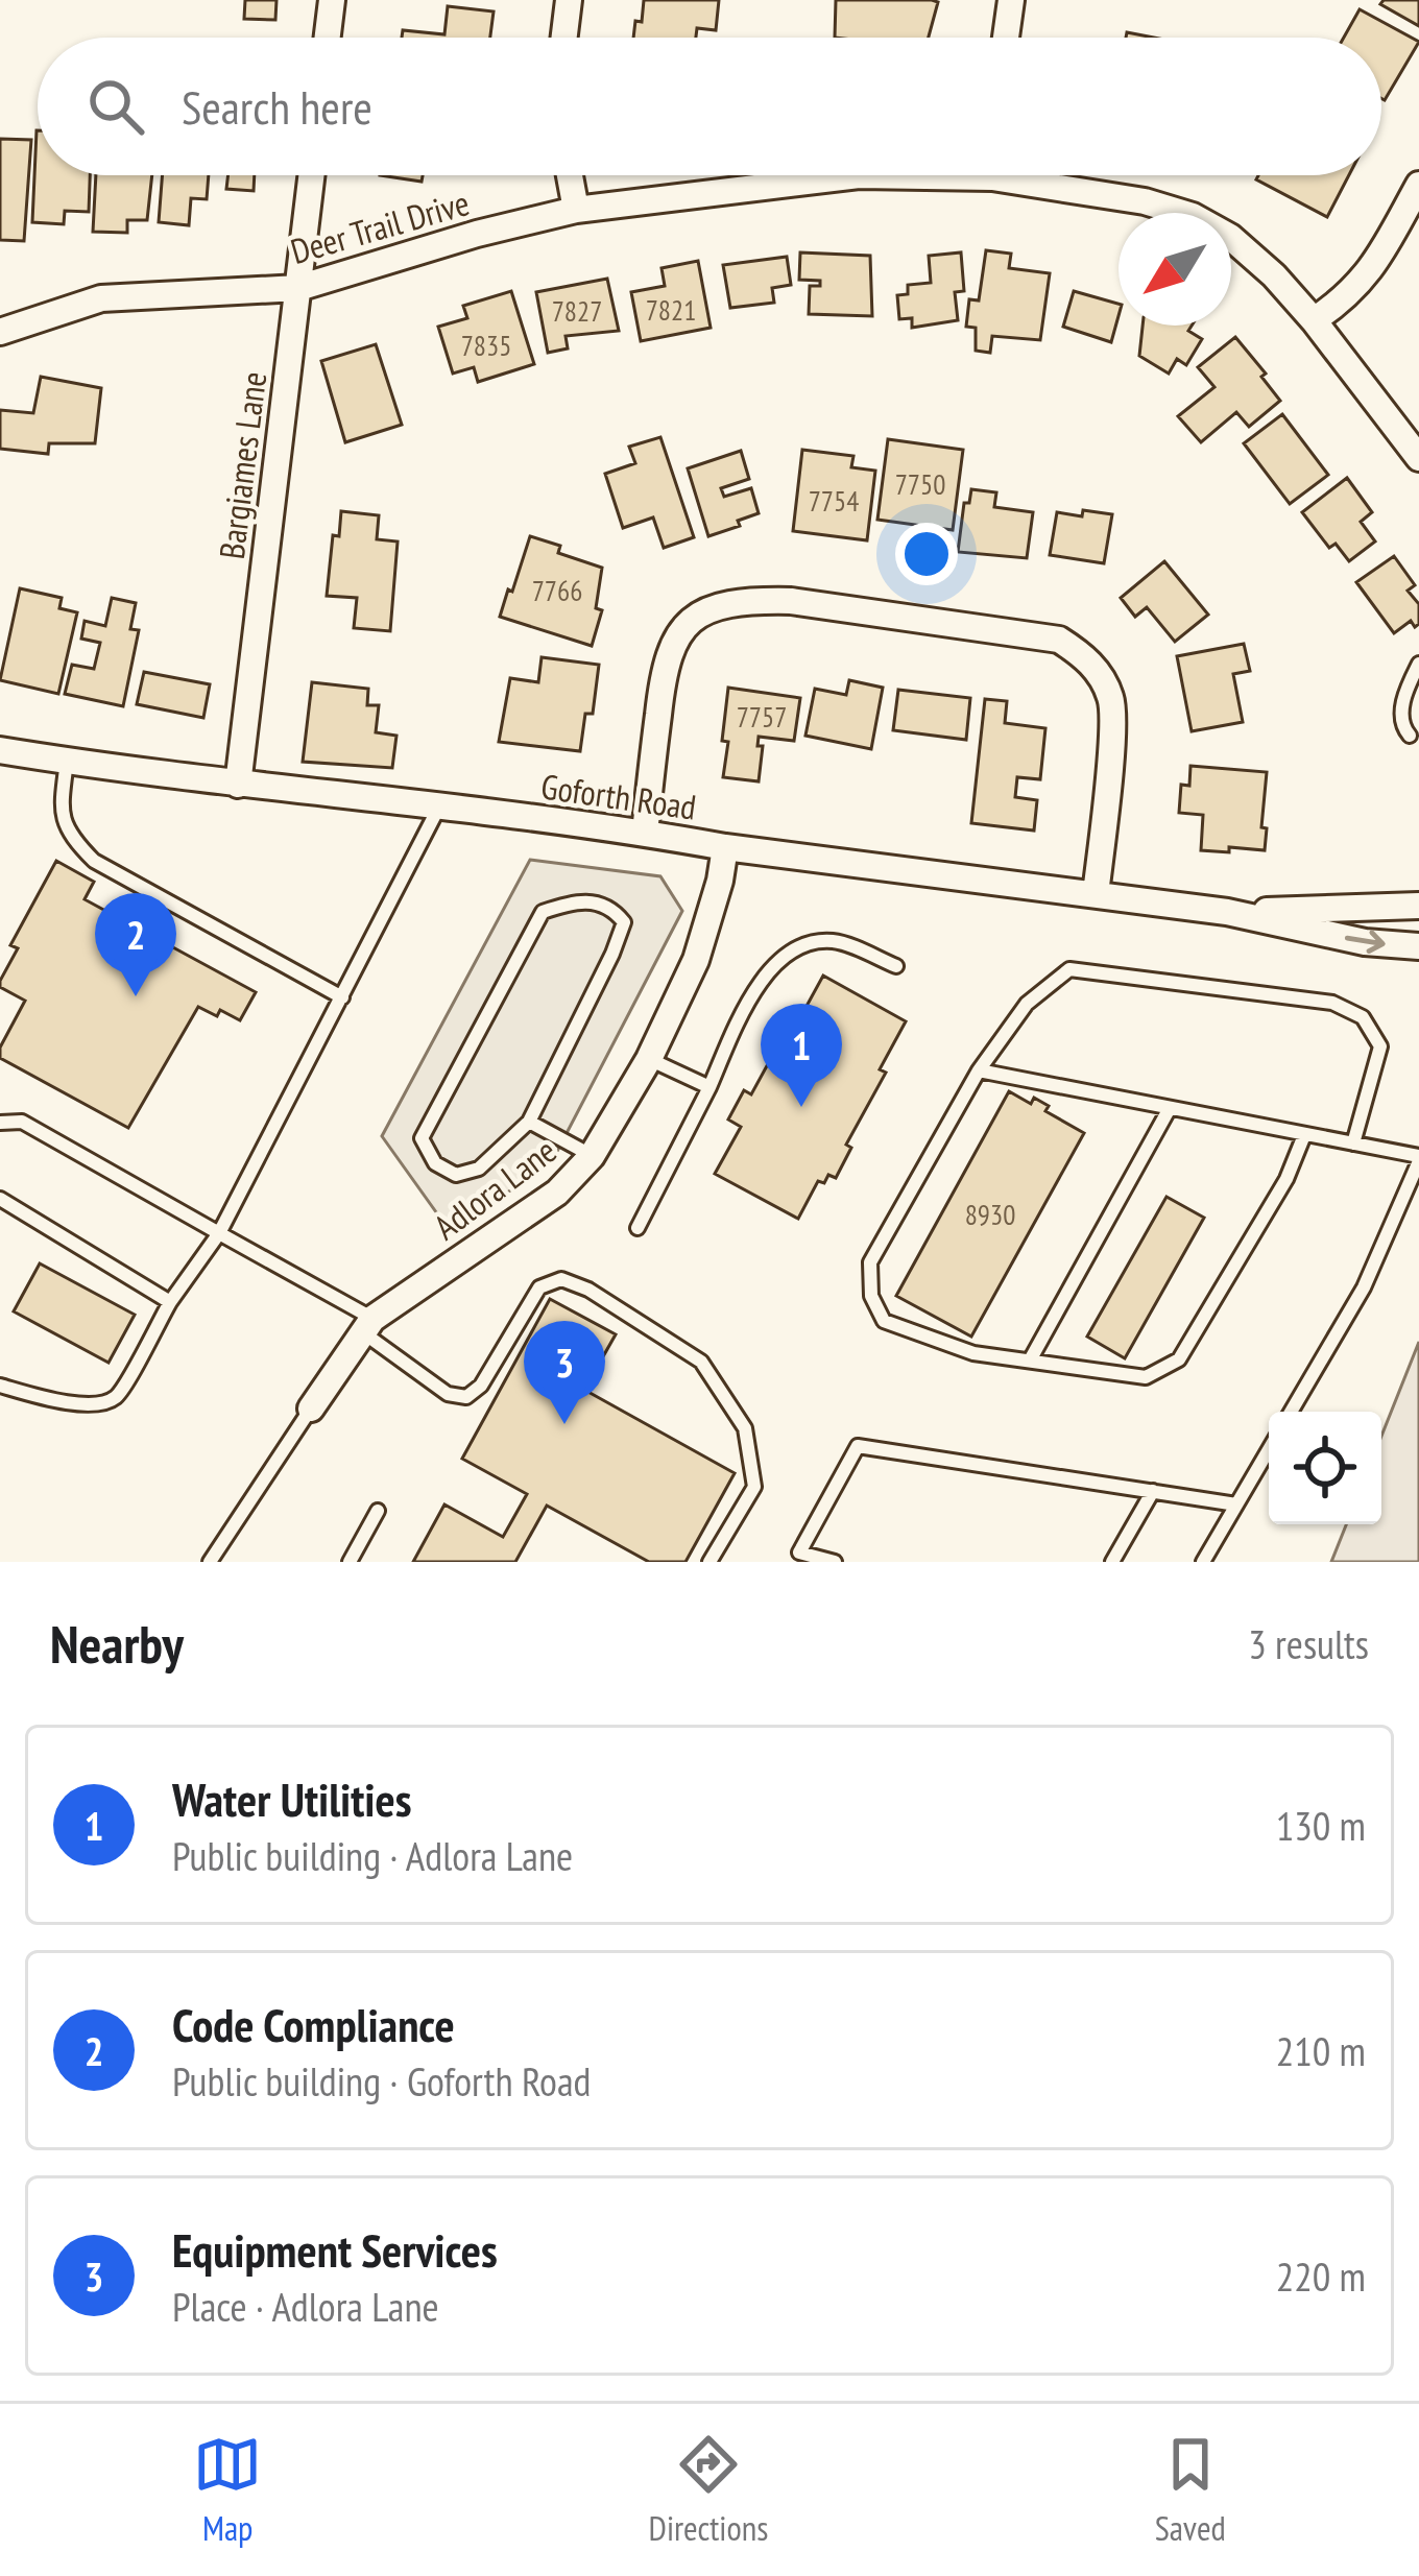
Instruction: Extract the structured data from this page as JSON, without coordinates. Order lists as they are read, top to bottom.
{
  "streets": {
    "street": [
      "Deer Trail Drive",
      "Bargiames Lane",
      "Goforth Road",
      "Adlora Lane"
    ]
  },
  "crossings": [
    ["Deer Trail Drive", "Bargiames Lane"],
    ["Bargiames Lane", "Goforth Road"],
    ["Goforth Road", "Adlora Lane"]
  ],
  "house_numbers": [
    "7821",
    "7827",
    "7835",
    "7750",
    "7754",
    "7766",
    "7757",
    "8930"
  ],
  "north": "bottom left",
  "page": {
    "search": "Search here",
    "pins": ["2", "1", "3"],
    "heading": ["Nearby", "3 results"],
    "list": [
      {
        "mark": "1",
        "name": "Water Utilities",
        "note": "Public building · Adlora Lane",
        "value": "130 m"
      },
      {
        "mark": "2",
        "name": "Code Compliance",
        "note": "Public building · Goforth Road",
        "value": "210 m"
      },
      {
        "mark": "3",
        "name": "Equipment Services",
        "note": "Place · Adlora Lane",
        "value": "220 m"
      }
    ],
    "nav": ["Map", "Directions", "Saved"]
  }
}
